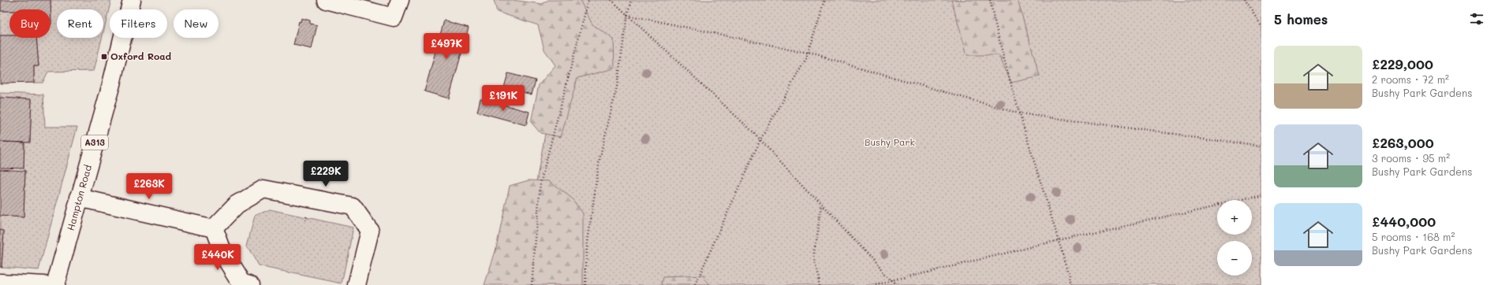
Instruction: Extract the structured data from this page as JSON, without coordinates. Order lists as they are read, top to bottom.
{
  "streets": {
    "street": ["A313", "Hampton Road"]
  },
  "parks": ["Bushy Park"],
  "places": {
    "transit": ["Oxford Road"]
  },
  "page": {
    "heading": "5 homes",
    "chip": [
      "Buy",
      "Rent",
      "Filters",
      "New"
    ],
    "price": [
      "£497K",
      "£191K",
      "£229K",
      "£263K",
      "£440K"
    ],
    "list": [
      {
        "name": "£229,000",
        "note": "2 rooms · 72 m² · Bushy Park Gardens"
      },
      {
        "name": "£263,000",
        "note": "3 rooms · 95 m² · Bushy Park Gardens"
      },
      {
        "name": "£440,000",
        "note": "5 rooms · 168 m² · Bushy Park Gardens"
      }
    ],
    "map_buttons": ["+", "−"]
  }
}
